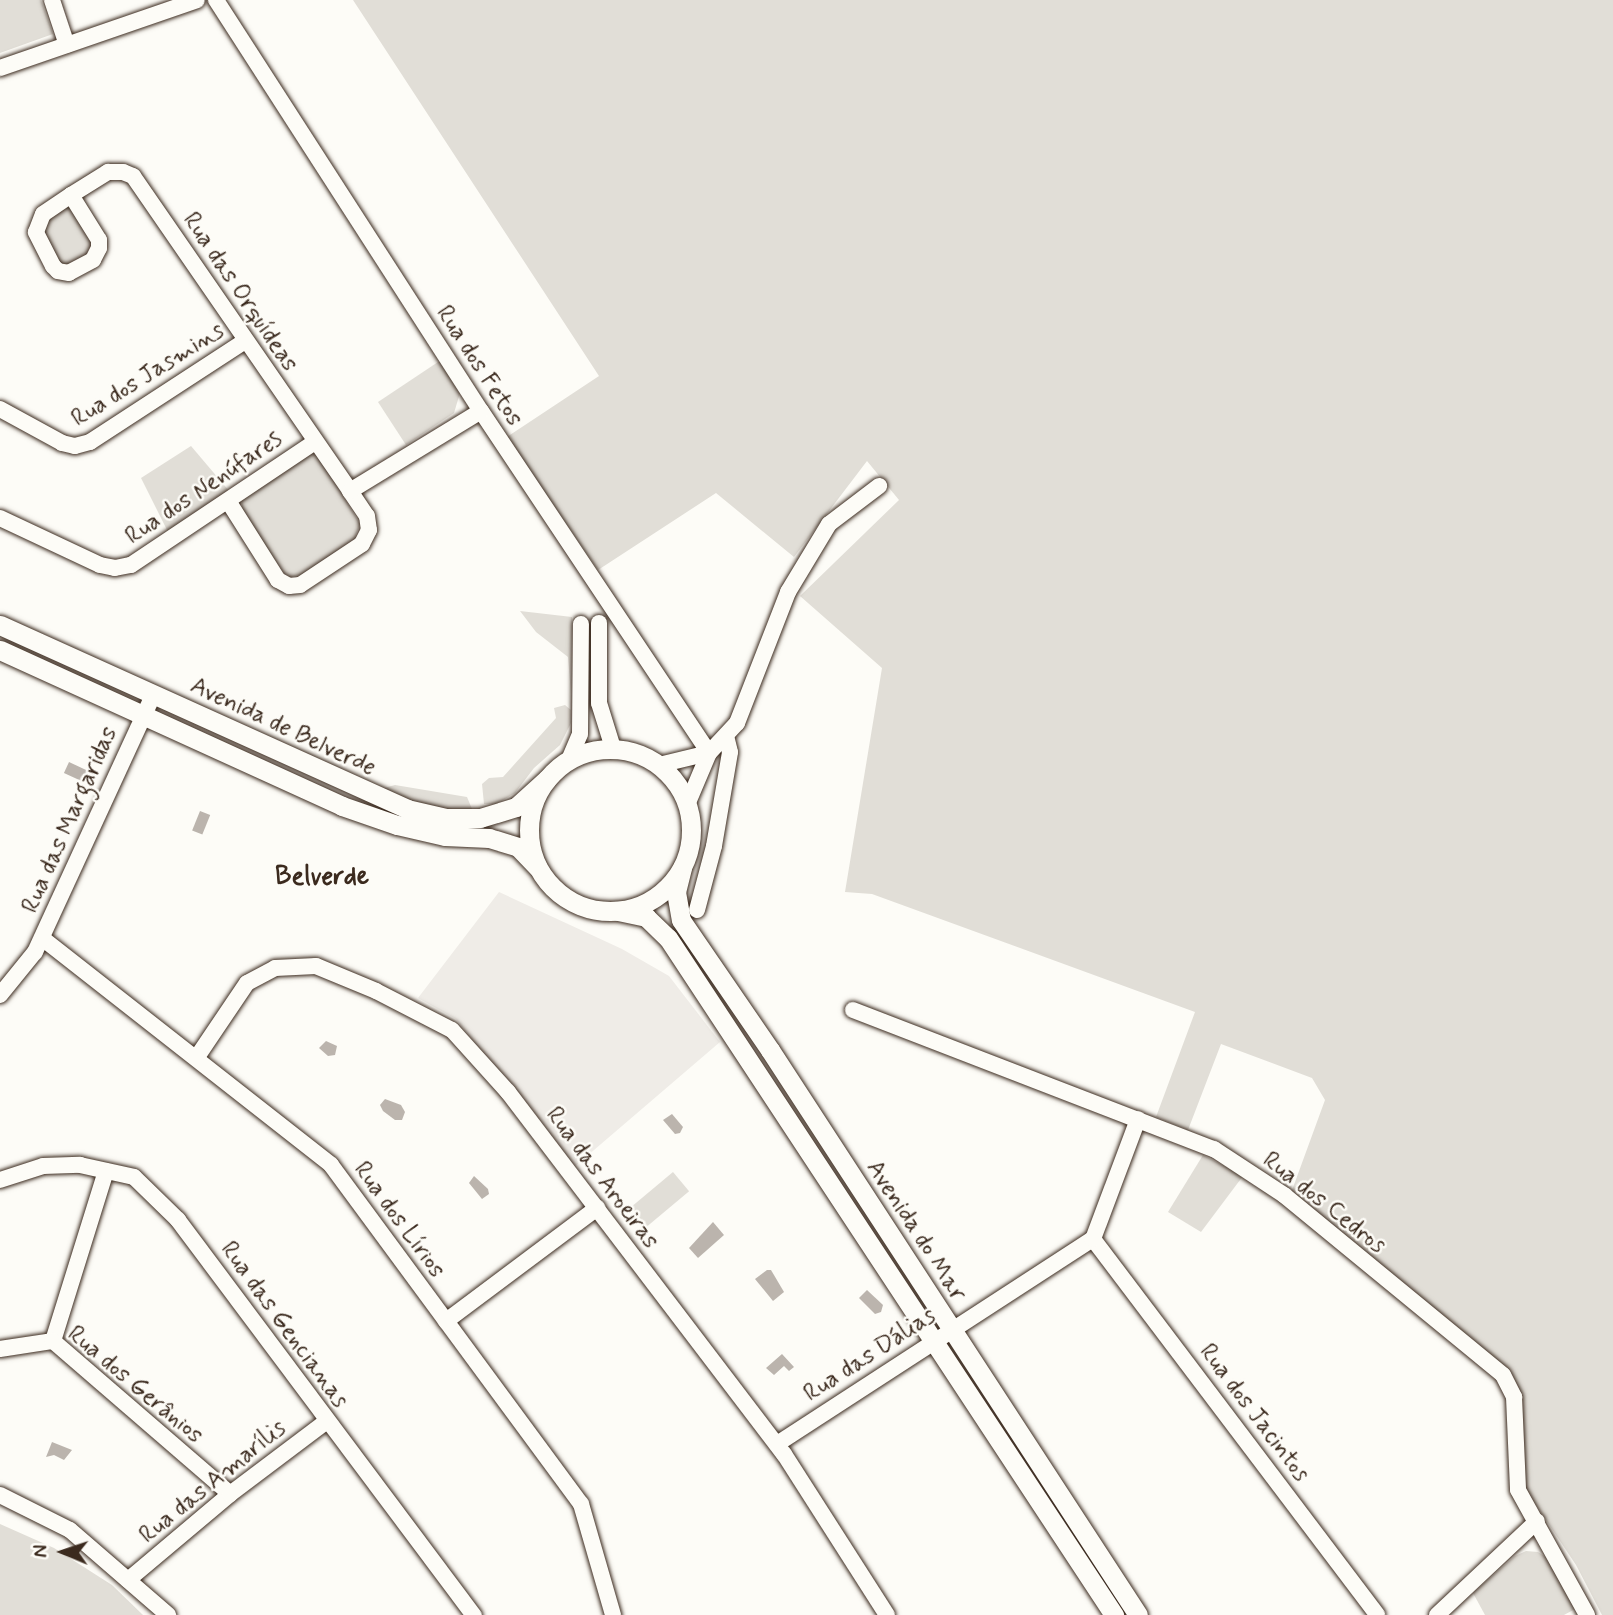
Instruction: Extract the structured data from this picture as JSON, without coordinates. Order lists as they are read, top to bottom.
{
  "streets": {
    "main road": ["Avenida de Belverde", "Avenida do Mar"],
    "street": [
      "Rua das Orquídeas",
      "Rua dos Fetos",
      "Rua dos Jasmins",
      "Rua dos Nenúfares",
      "Rua das Margaridas",
      "Rua das Aroeiras",
      "Rua dos Cedros",
      "Rua dos Lírios",
      "Rua das Gencianas",
      "Rua das Dálias",
      "Rua dos Gerânios",
      "Rua dos Jacintos",
      "Rua das Amarílis"
    ]
  },
  "crossings": [
    ["Rua das Orquídeas", "Rua dos Jasmins"],
    ["Rua das Orquídeas", "Rua dos Nenúfares"],
    ["Avenida de Belverde", "Rua das Margaridas"],
    ["Avenida de Belverde", "Avenida do Mar"],
    ["Rua das Margaridas", "Rua dos Lírios"],
    ["Rua das Aroeiras", "Rua dos Lírios"],
    ["Rua das Aroeiras", "Rua das Dálias"],
    ["Avenida do Mar", "Rua das Dálias"],
    ["Rua das Gencianas", "Rua das Amarílis"],
    ["Rua das Dálias", "Rua dos Jacintos"],
    ["Rua dos Gerânios", "Rua das Amarílis"]
  ],
  "districts": ["Belverde"],
  "north": "left"
}
